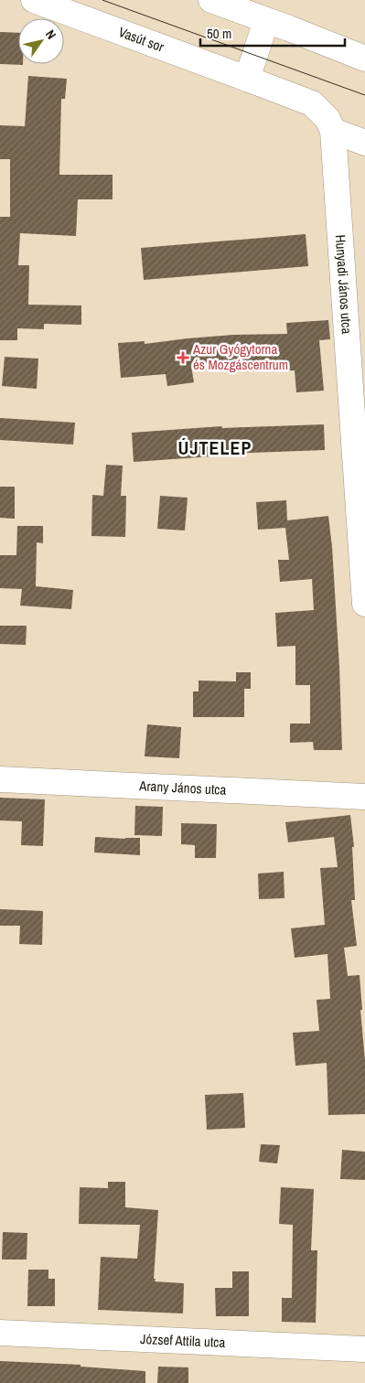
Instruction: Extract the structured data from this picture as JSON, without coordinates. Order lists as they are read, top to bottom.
{
  "streets": {
    "street": [
      "Vasút sor",
      "Hunyadi János utca",
      "Arany János utca",
      "József Attila utca"
    ]
  },
  "crossings": [
    ["Vasút sor", "Hunyadi János utca"]
  ],
  "districts": ["ÚJTELEP"],
  "places": {
    "health": ["Azur Gyógytorna és Mozgáscentrum"]
  },
  "scale_bar": "50 m",
  "north": "top right"
}
